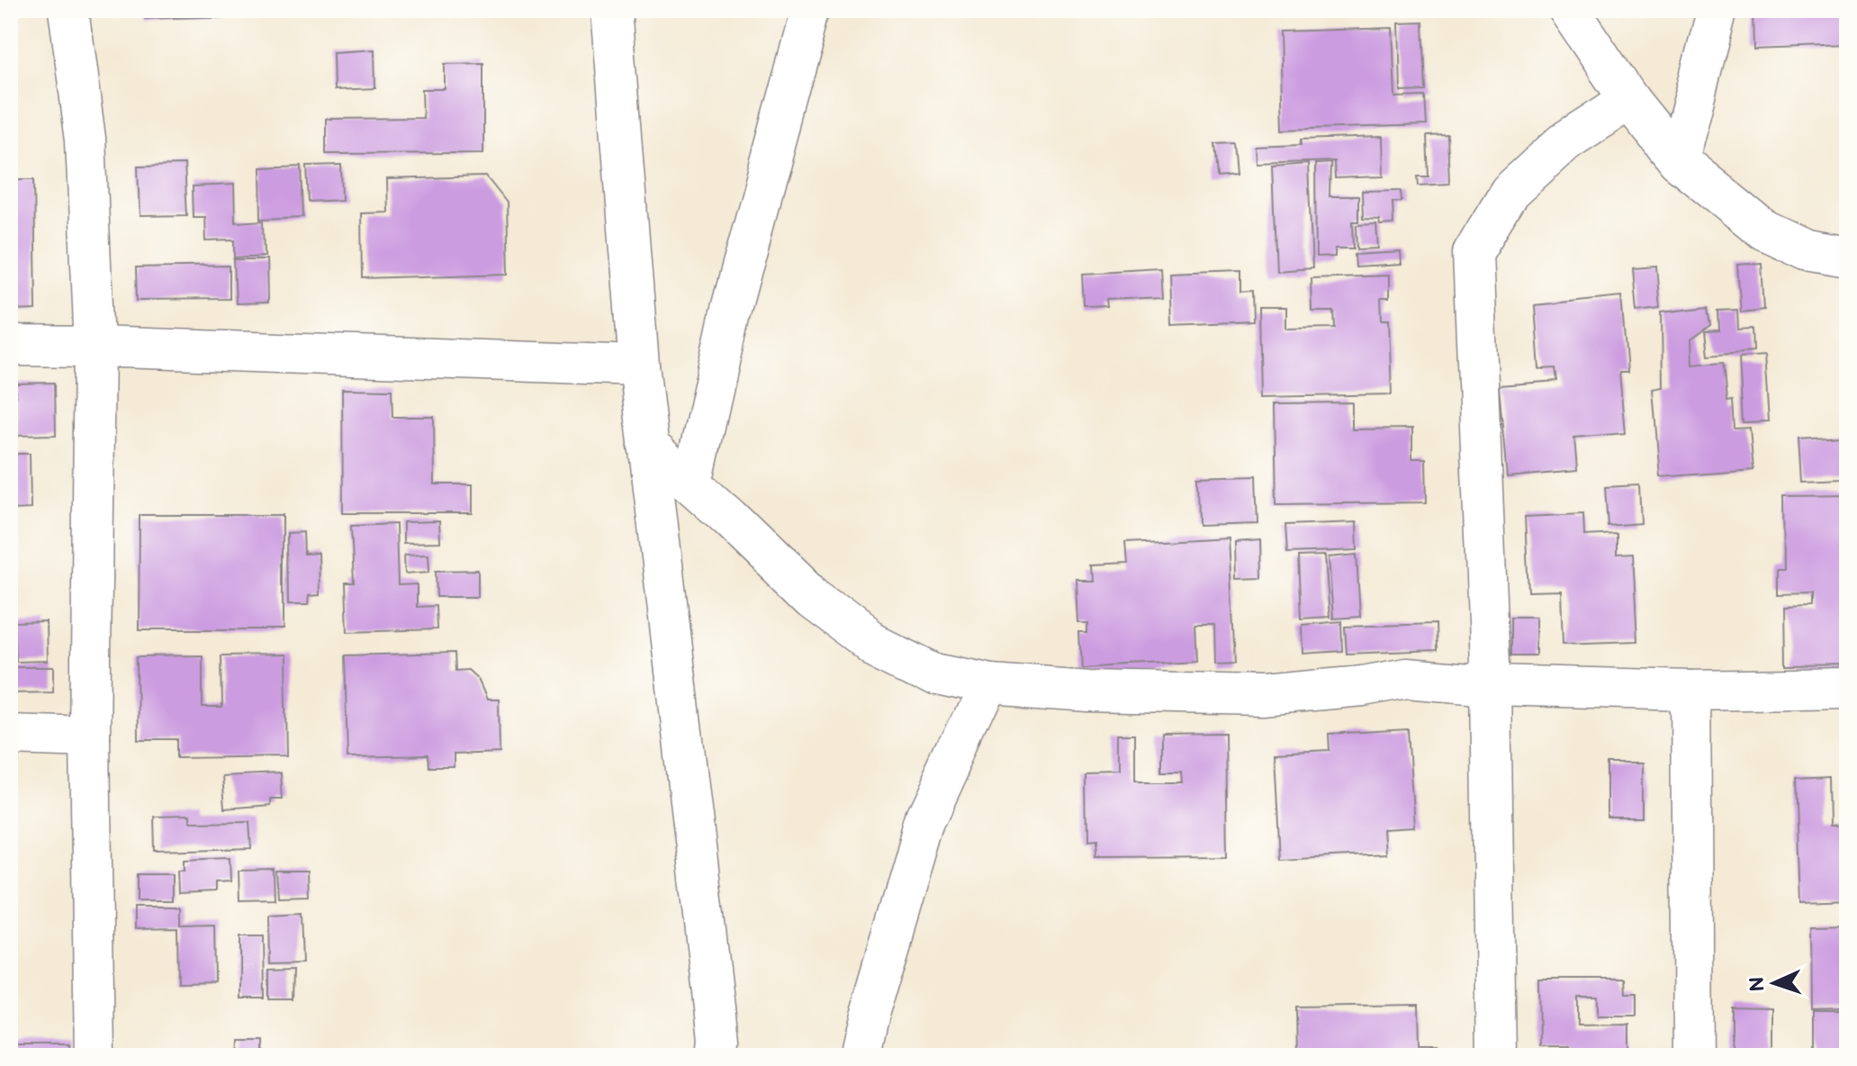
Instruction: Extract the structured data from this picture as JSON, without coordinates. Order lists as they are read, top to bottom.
{
  "north": "left"
}
